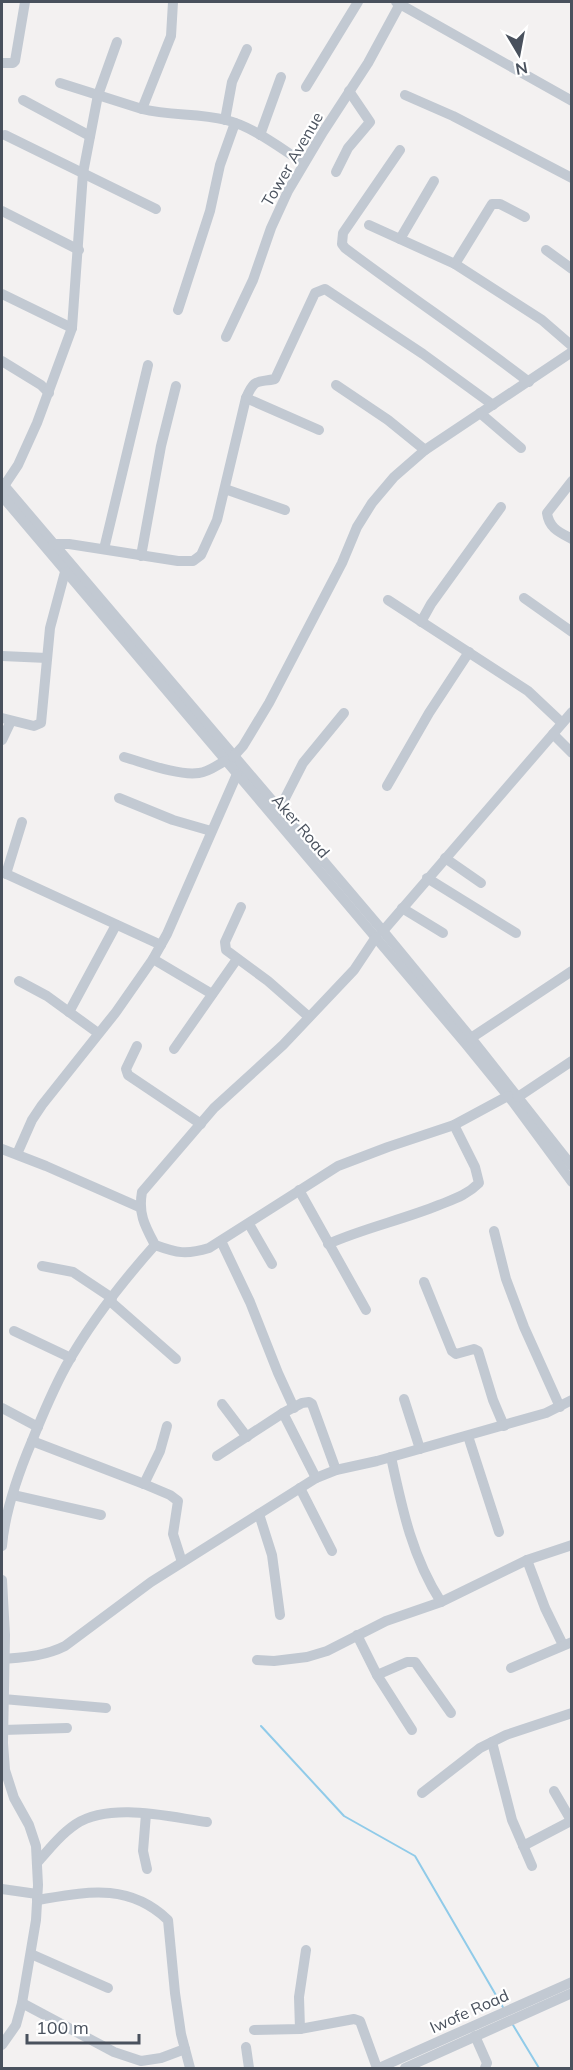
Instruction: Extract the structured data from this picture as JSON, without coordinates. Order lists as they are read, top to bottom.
{
  "streets": {
    "street": ["Tower Avenue", "Aker Road", "Iwofe Road"]
  },
  "scale_bar": "100 m",
  "north": "bottom"
}
